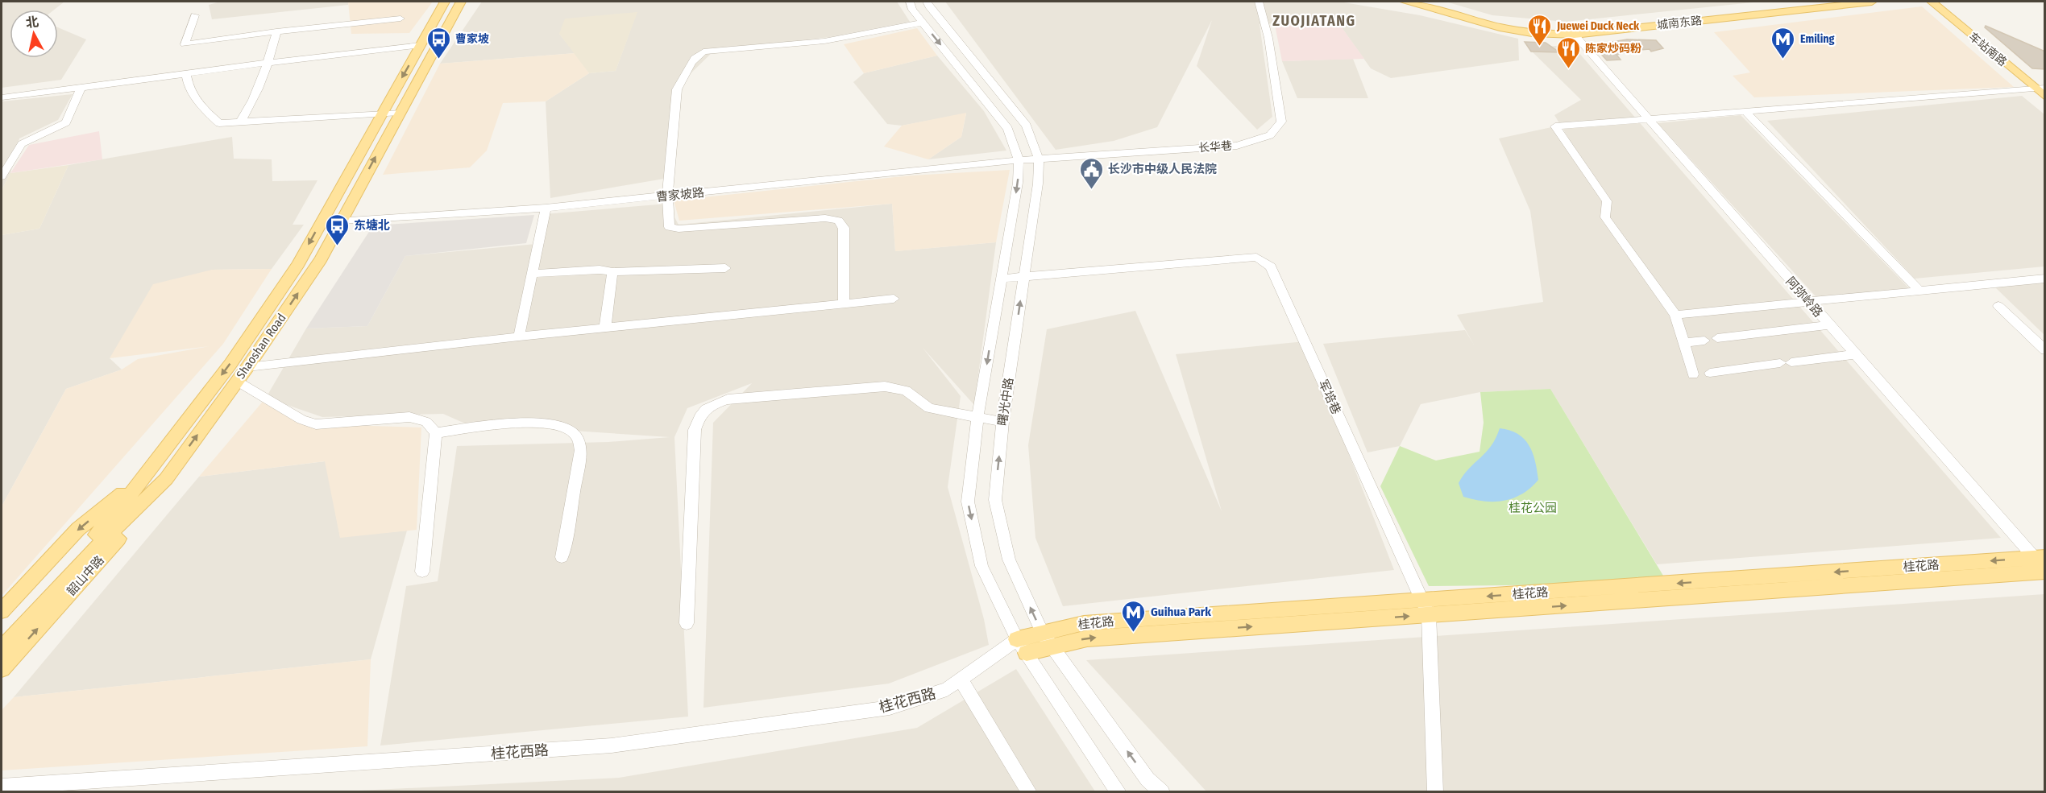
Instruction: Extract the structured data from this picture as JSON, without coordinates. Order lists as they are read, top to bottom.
{
  "streets": {
    "main road": [
      "城南东路",
      "车站南路",
      "Shaoshan Road",
      "桂花路",
      "韶山中路"
    ],
    "street": [
      "长华巷",
      "曹家坡路",
      "阿弥岭路",
      "军培巷",
      "曙光中路",
      "桂花西路"
    ]
  },
  "crossings": [
    ["城南东路", "阿弥岭路"],
    ["长华巷", "曹家坡路"],
    ["长华巷", "曙光中路"],
    ["曹家坡路", "Shaoshan Road"],
    ["曹家坡路", "曙光中路"],
    ["阿弥岭路", "桂花路"],
    ["Shaoshan Road", "韶山中路"],
    ["军培巷", "曙光中路"],
    ["军培巷", "桂花路"],
    ["曙光中路", "桂花路"],
    ["曙光中路", "桂花西路"],
    ["桂花路", "桂花西路"]
  ],
  "districts": ["ZUOJIATANG"],
  "parks": ["桂花公园"],
  "places": {
    "restaurant": ["Juewei Duck Neck", "陈家炒码粉"],
    "bus stop": ["曹家坡", "东塘北"],
    "metro station": ["Emiling", "Guihua Park"],
    "public building": ["长沙市中级人民法院"]
  },
  "north": "top"
}
